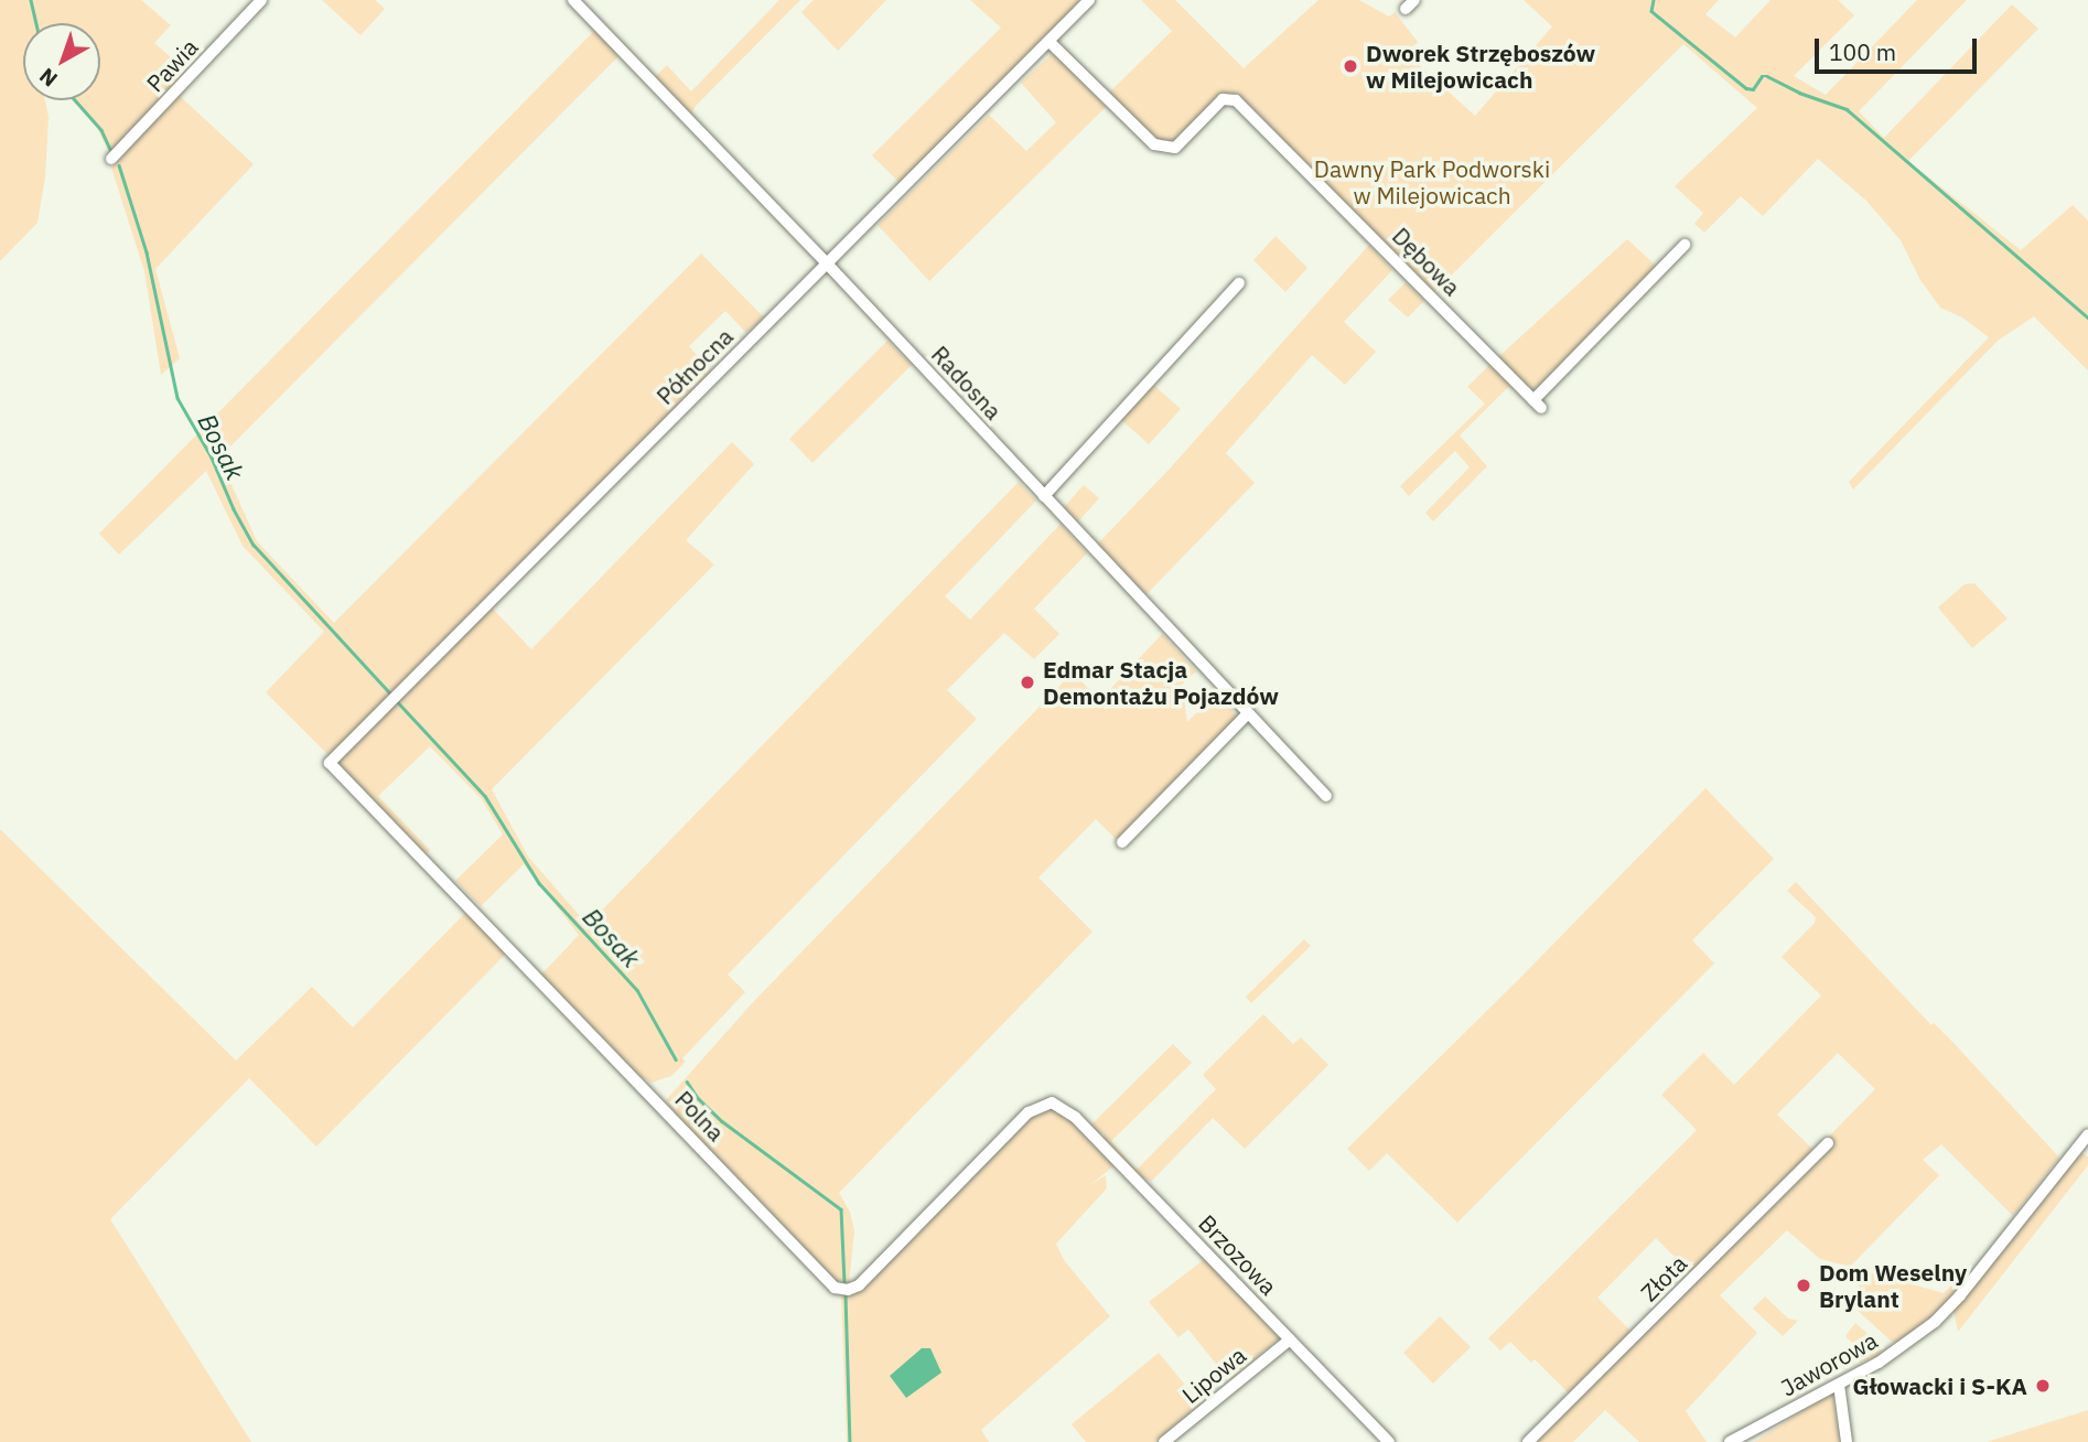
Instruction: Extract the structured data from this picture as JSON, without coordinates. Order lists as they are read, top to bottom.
{
  "streets": {
    "street": [
      "Pawia",
      "Dębowa",
      "Północna",
      "Radosna",
      "Polna",
      "Brzozowa",
      "Złota",
      "Jaworowa",
      "Lipowa"
    ]
  },
  "crossings": [
    ["Dębowa", "Północna"],
    ["Północna", "Radosna"],
    ["Północna", "Polna"],
    ["Polna", "Brzozowa"],
    ["Brzozowa", "Lipowa"]
  ],
  "water": ["Bosak"],
  "parks": ["Dawny Park Podworski w Milejowicach"],
  "places": [
    "Dworek Strzęboszów w Milejowicach",
    "Edmar Stacja Demontażu Pojazdów",
    "Dom Weselny Brylant",
    "Głowacki i S-KA"
  ],
  "scale_bar": "100 m",
  "north": "bottom left"
}
